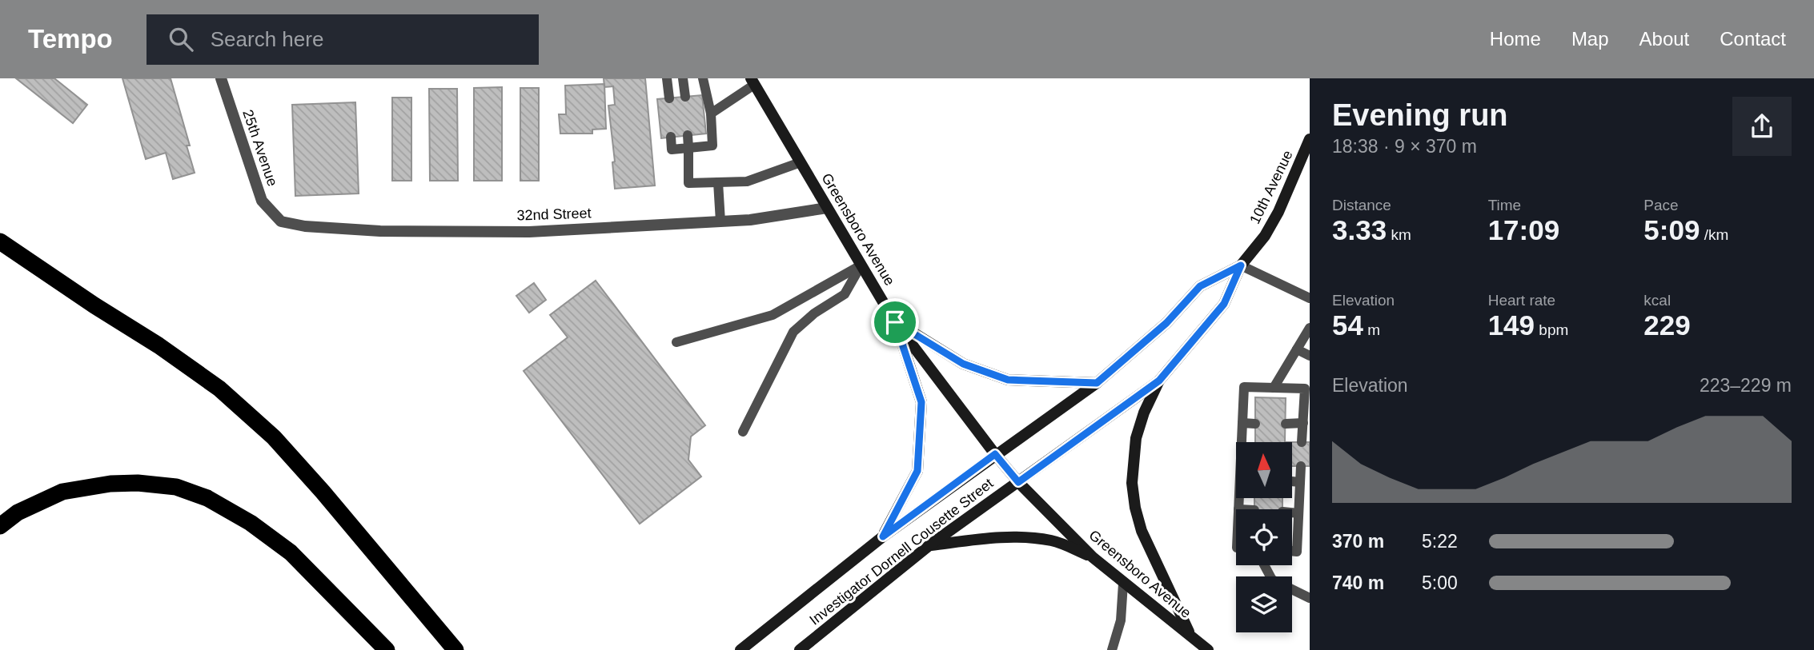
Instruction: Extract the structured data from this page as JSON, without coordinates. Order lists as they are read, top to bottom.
{
  "streets": {
    "main road": ["10th Avenue", "Greensboro Avenue", "Investigator Dornell Cousette Street"],
    "street": ["25th Avenue", "32nd Street"]
  },
  "crossings": [
    ["25th Avenue", "32nd Street"],
    ["10th Avenue", "Investigator Dornell Cousette Street"],
    ["32nd Street", "Greensboro Avenue"],
    ["Greensboro Avenue", "Investigator Dornell Cousette Street"]
  ],
  "north": "top",
  "page": {
    "header": "Tempo",
    "search": "Search here",
    "nav": [
      "Home",
      "Map",
      "About",
      "Contact"
    ],
    "heading": ["Evening run", "18:38 · 9 × 370 m"],
    "stats": [
      ["Distance", "3.33 km"],
      ["Time", "17:09"],
      ["Pace", "5:09 /km"],
      ["Elevation", "54 m"],
      ["Heart rate", "149 bpm"],
      ["kcal", "229"]
    ],
    "chart": ["Elevation", "223–229 m"],
    "list": [
      {
        "name": "370 m",
        "note": "5:22"
      },
      {
        "name": "740 m",
        "note": "5:00"
      }
    ]
  }
}
